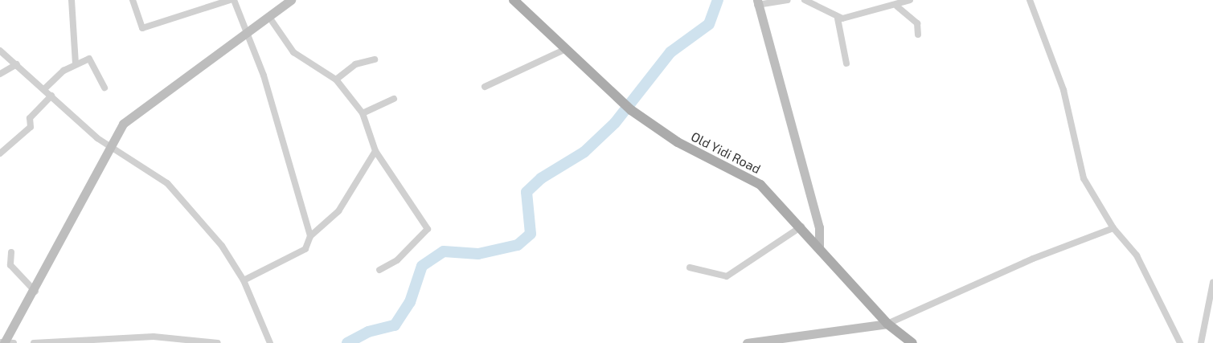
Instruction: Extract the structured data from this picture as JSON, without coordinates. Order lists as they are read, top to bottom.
{
  "streets": {
    "main road": ["Old Yidi Road"]
  }
}
